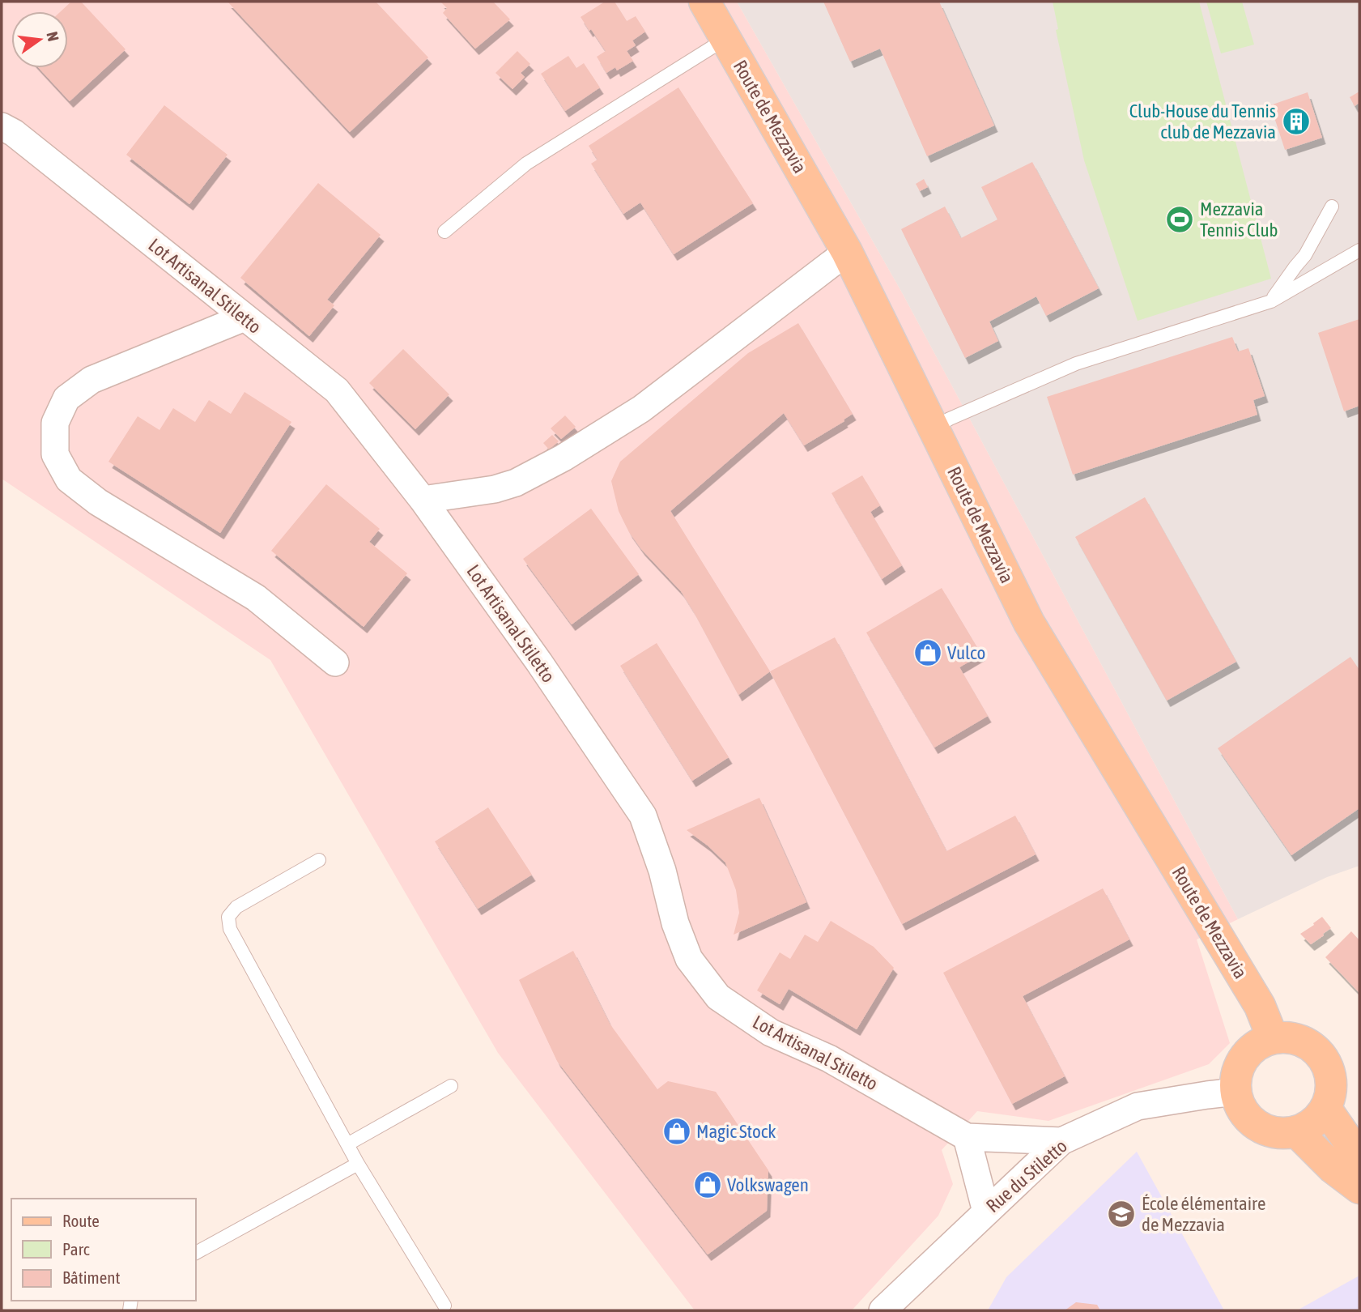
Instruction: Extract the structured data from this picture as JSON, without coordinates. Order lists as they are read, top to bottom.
{
  "streets": {
    "main road": ["Route de Mezzavia"],
    "street": ["Lot Artisanal Stiletto", "Rue du Stiletto"]
  },
  "crossings": [
    ["Route de Mezzavia", "Rue du Stiletto"]
  ],
  "places": {
    "building": ["Club-House du Tennis club de Mezzavia"],
    "sports": ["Mezzavia Tennis Club"],
    "shop": ["Vulco", "Magic Stock", "Volkswagen"],
    "school or university": ["École élémentaire de Mezzavia"]
  },
  "legend": ["Route", "Parc", "Bâtiment"],
  "north": "right"
}
